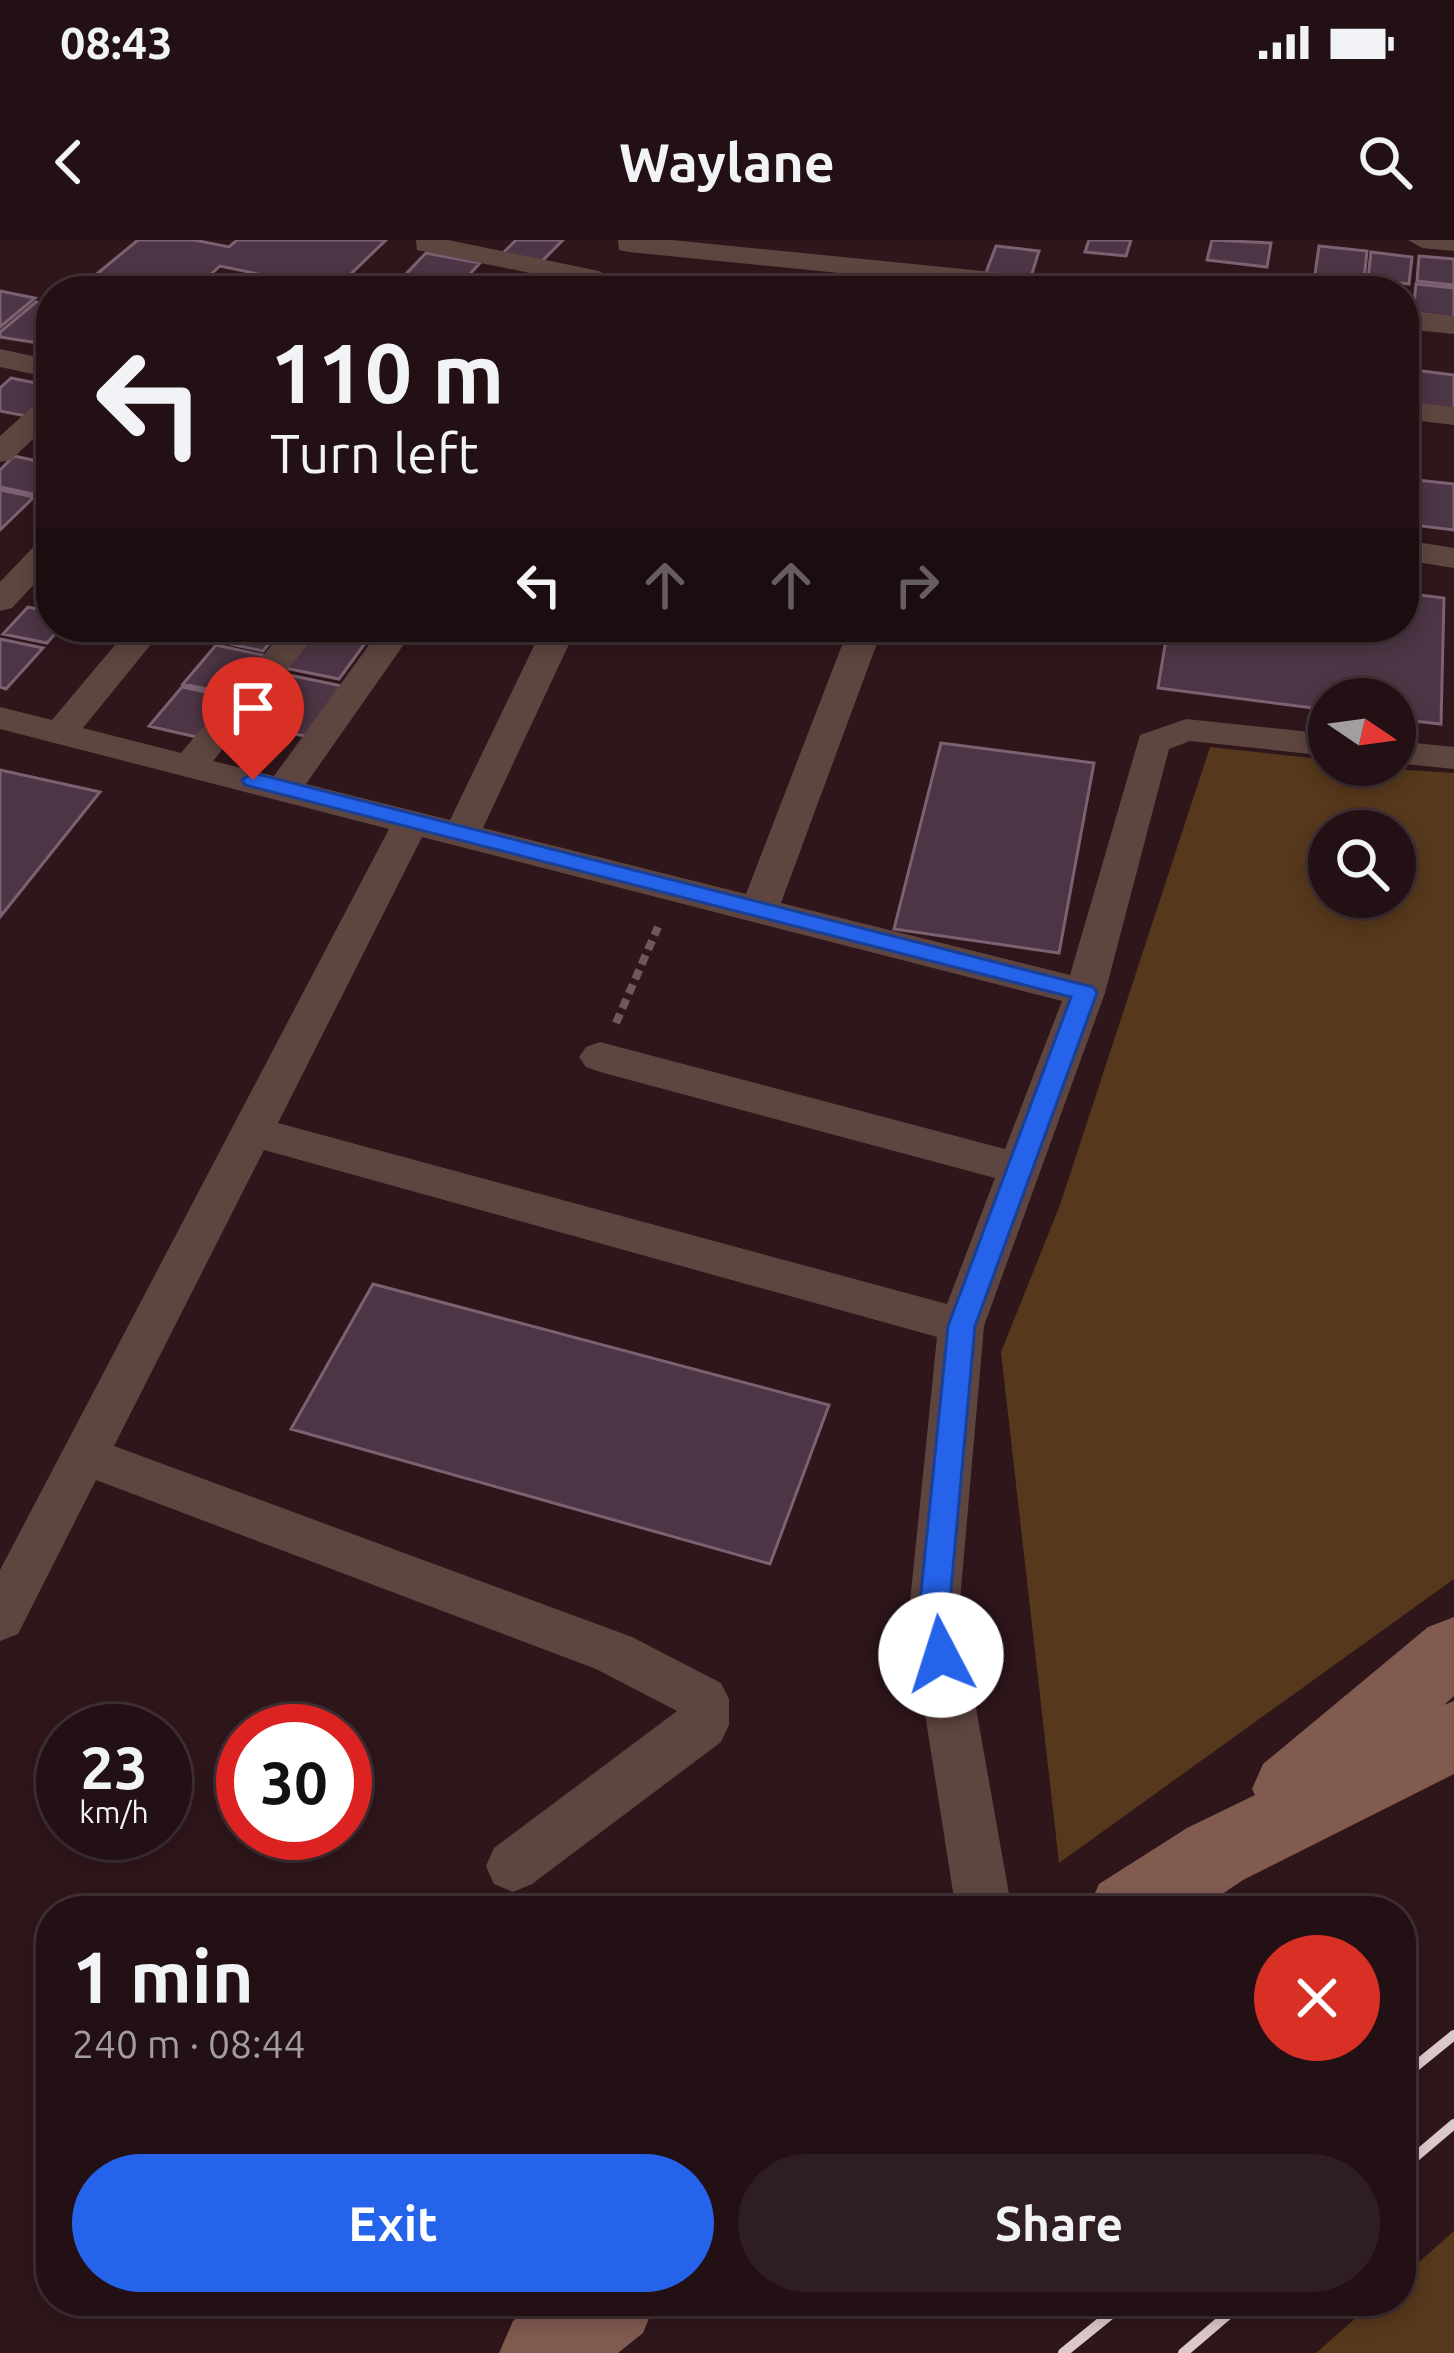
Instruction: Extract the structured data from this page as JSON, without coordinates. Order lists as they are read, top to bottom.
{
  "north": "right",
  "page": {
    "status": "08:43",
    "header": "Waylane",
    "turn": ["110 m", "Turn left"],
    "speed": "23 km/h",
    "limit": "30",
    "heading": ["1 min", "240 m · 08:44"],
    "buttons": ["Exit", "Share"]
  }
}
